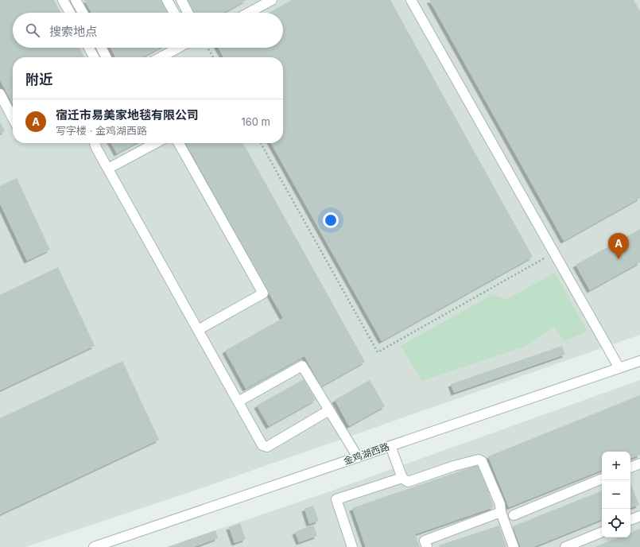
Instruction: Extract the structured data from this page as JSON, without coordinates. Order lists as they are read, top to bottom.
{
  "streets": {
    "street": ["金鸡湖西路"]
  },
  "page": {
    "search": "搜索地点",
    "heading": "附近",
    "list": [
      {
        "mark": "A",
        "name": "宿迁市易美家地毯有限公司",
        "note": "写字楼 · 金鸡湖西路",
        "value": "160 m"
      }
    ],
    "pins": "A",
    "map_buttons": ["+", "−"]
  }
}
